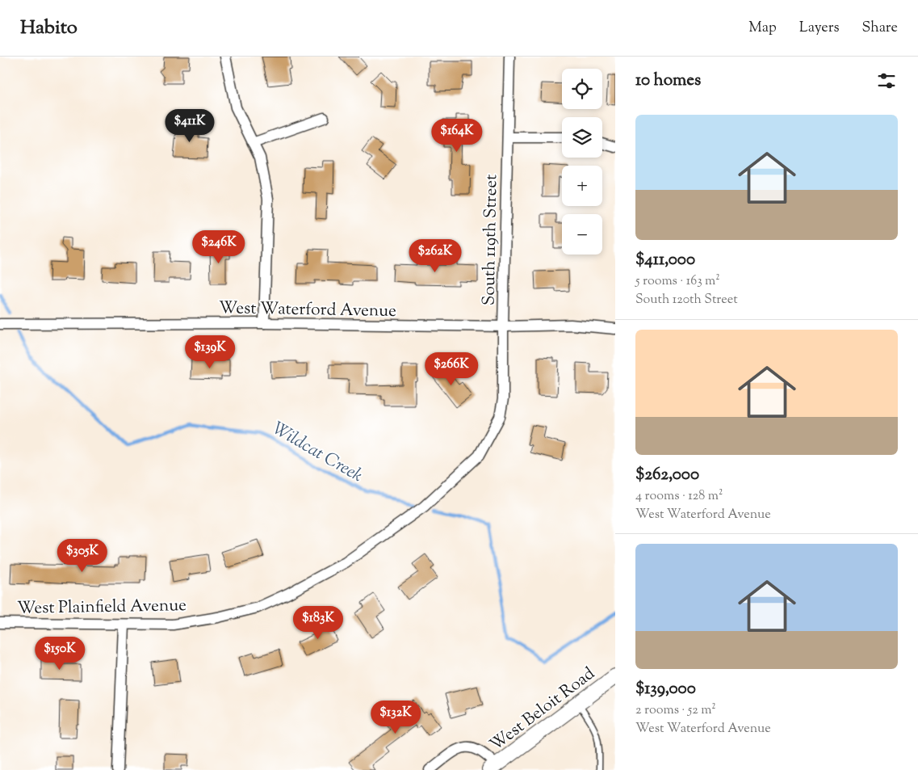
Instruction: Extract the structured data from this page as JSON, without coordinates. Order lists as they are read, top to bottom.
{
  "streets": {
    "main road": ["West Beloit Road"],
    "street": ["South 119th Street", "West Waterford Avenue", "West Plainfield Avenue"]
  },
  "crossings": [
    ["South 119th Street", "West Waterford Avenue"],
    ["South 119th Street", "West Plainfield Avenue"]
  ],
  "water": ["Wildcat Creek"],
  "page": {
    "header": "Habito",
    "nav": ["Map", "Layers", "Share"],
    "heading": "10 homes",
    "map_buttons": ["+", "−"],
    "list": [
      {
        "name": "$411,000",
        "note": "5 rooms · 163 m² · South 120th Street"
      },
      {
        "name": "$262,000",
        "note": "4 rooms · 128 m² · West Waterford Avenue"
      },
      {
        "name": "$139,000",
        "note": "2 rooms · 52 m² · West Waterford Avenue"
      }
    ],
    "price": [
      "$411K",
      "$164K",
      "$246K",
      "$262K",
      "$139K",
      "$266K",
      "$305K",
      "$183K",
      "$150K",
      "$132K"
    ]
  }
}
